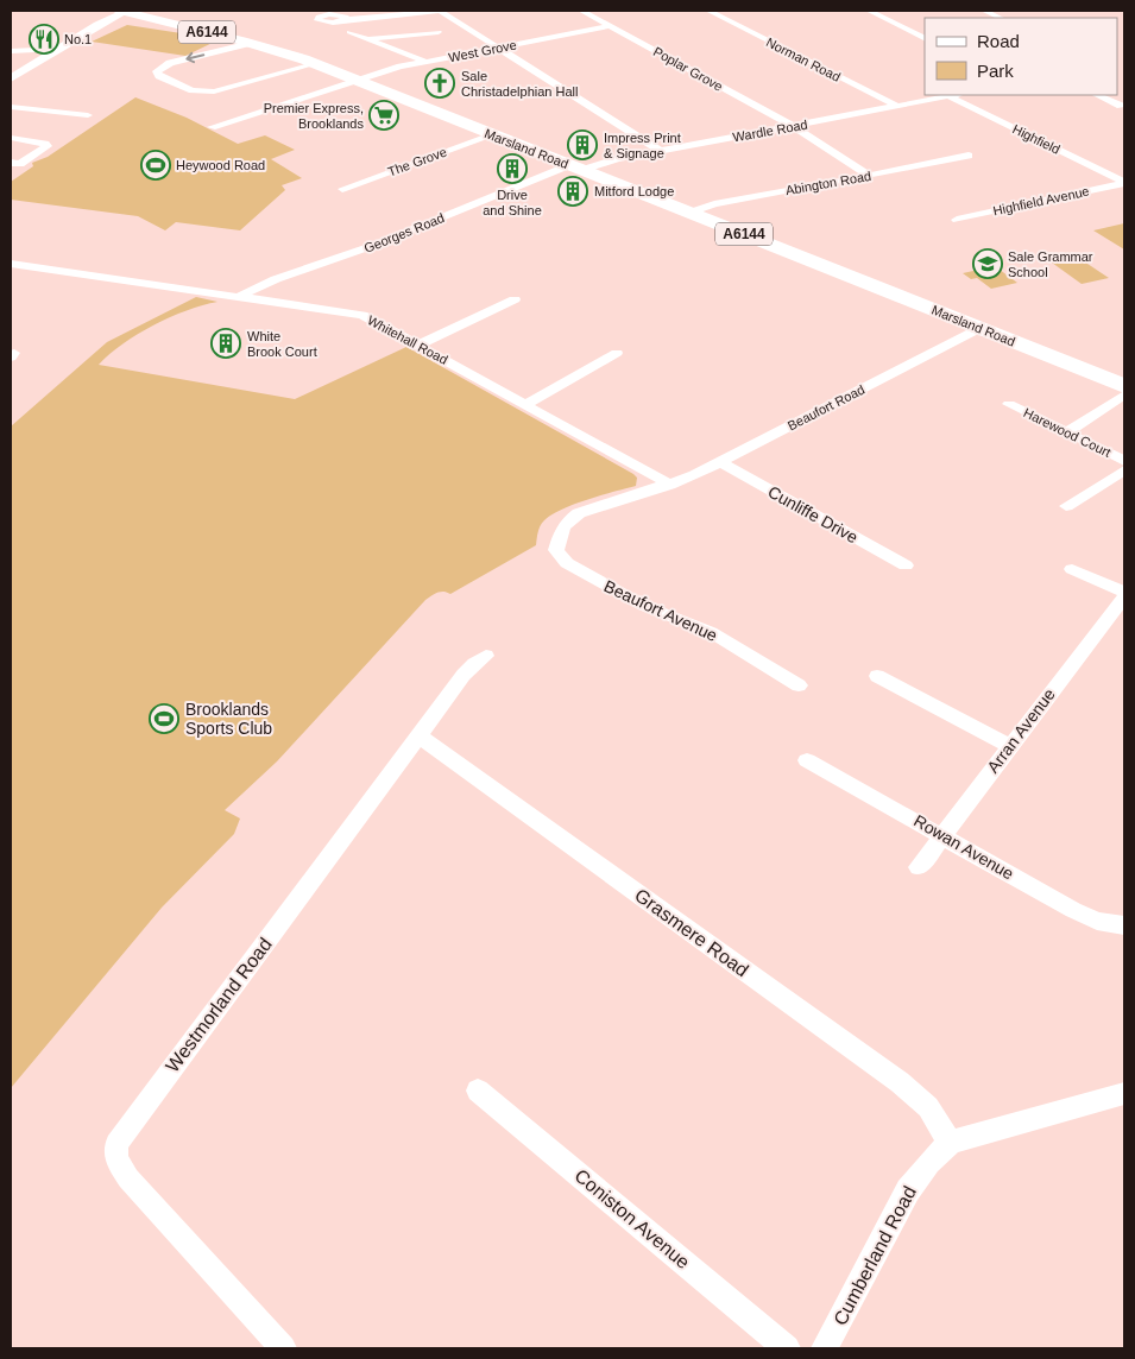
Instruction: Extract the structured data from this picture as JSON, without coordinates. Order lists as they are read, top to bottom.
{
  "streets": {
    "main road": ["A6144", "Marsland Road"],
    "street": [
      "West Grove",
      "Norman Road",
      "Poplar Grove",
      "Wardle Road",
      "Highfield",
      "The Grove",
      "Abington Road",
      "Highfield Avenue",
      "Georges Road",
      "Whitehall Road",
      "Beaufort Road",
      "Harewood Court",
      "Cunliffe Drive",
      "Beaufort Avenue",
      "Arran Avenue",
      "Rowan Avenue",
      "Grasmere Road",
      "Westmorland Road",
      "Coniston Avenue",
      "Cumberland Road"
    ]
  },
  "crossings": [
    ["West Grove", "Poplar Grove"],
    ["West Grove", "Marsland Road"],
    ["Norman Road", "Wardle Road"],
    ["Poplar Grove", "Wardle Road"],
    ["Poplar Grove", "Abington Road"],
    ["Wardle Road", "Highfield"],
    ["Wardle Road", "Marsland Road"],
    ["Wardle Road", "Georges Road"],
    ["Highfield", "Highfield Avenue"],
    ["Marsland Road", "The Grove"],
    ["Marsland Road", "Abington Road"],
    ["Marsland Road", "Georges Road"],
    ["Marsland Road", "Beaufort Road"],
    ["Georges Road", "Whitehall Road"],
    ["Whitehall Road", "Beaufort Road"],
    ["Whitehall Road", "Beaufort Avenue"],
    ["Beaufort Road", "Cunliffe Drive"],
    ["Beaufort Road", "Beaufort Avenue"],
    ["Arran Avenue", "Rowan Avenue"],
    ["Grasmere Road", "Westmorland Road"],
    ["Grasmere Road", "Cumberland Road"]
  ],
  "places": {
    "restaurant": ["No.1"],
    "church": ["Sale Christadelphian Hall"],
    "supermarket": ["Premier Express, Brooklands"],
    "building": [
      "Impress Print & Signage",
      "Drive and Shine",
      "Mitford Lodge",
      "White Brook Court"
    ],
    "sports": ["Heywood Road", "Brooklands Sports Club"],
    "school or university": ["Sale Grammar School"]
  },
  "legend": ["Road", "Park"]
}
